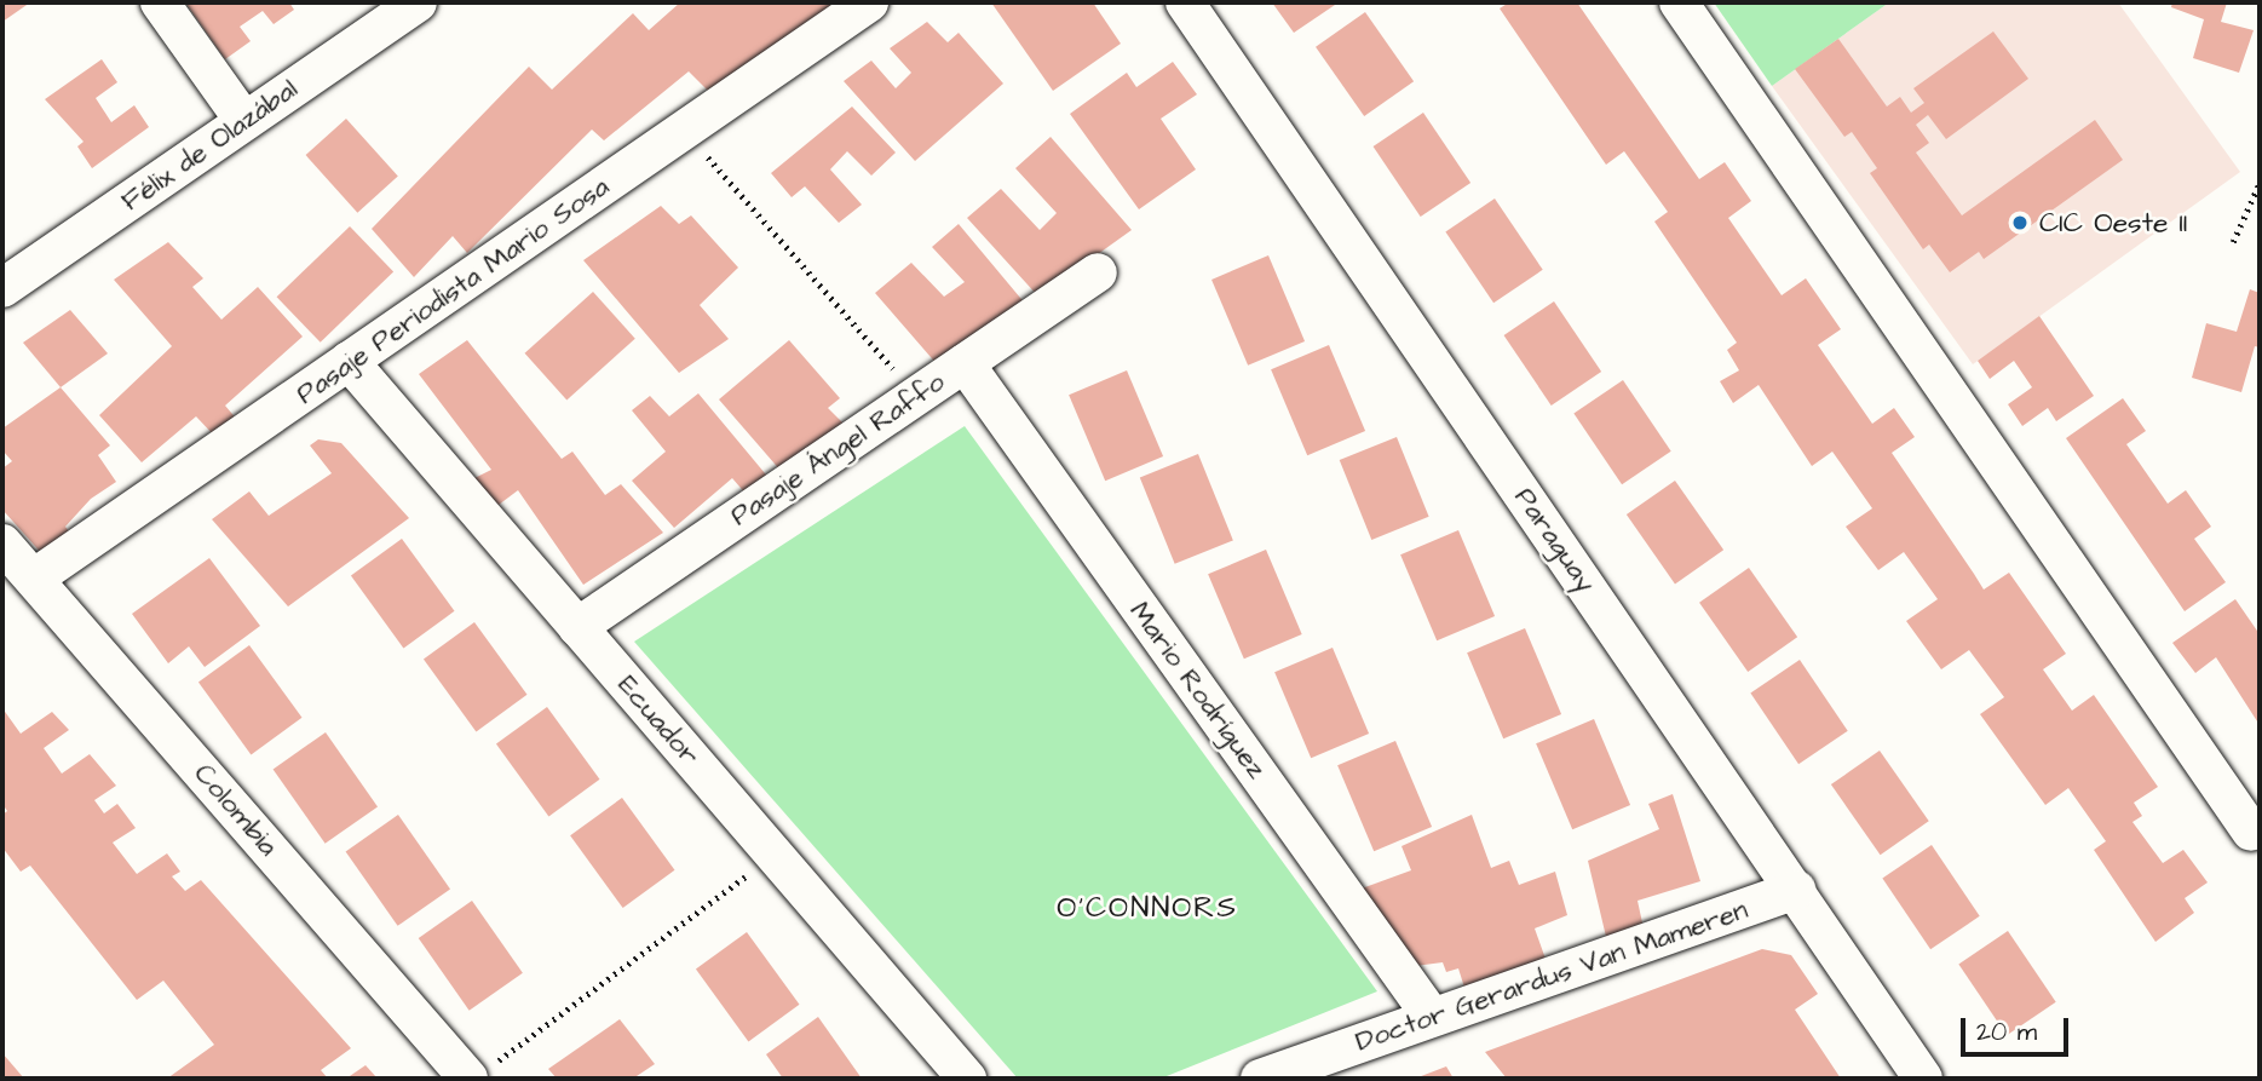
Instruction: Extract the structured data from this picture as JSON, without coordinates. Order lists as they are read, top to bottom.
{
  "streets": {
    "street": [
      "Félix de Olazábal",
      "Pasaje Periodista Mario Sosa",
      "Pasaje Ángel Raffo",
      "Paraguay",
      "Mario Rodríguez",
      "Ecuador",
      "Colombia",
      "Doctor Gerardus Van Mameren"
    ]
  },
  "crossings": [
    ["Pasaje Periodista Mario Sosa", "Ecuador"],
    ["Pasaje Periodista Mario Sosa", "Colombia"],
    ["Pasaje Ángel Raffo", "Mario Rodríguez"],
    ["Pasaje Ángel Raffo", "Ecuador"],
    ["Paraguay", "Doctor Gerardus Van Mameren"],
    ["Mario Rodríguez", "Doctor Gerardus Van Mameren"]
  ],
  "districts": ["O'CONNORS"],
  "places": ["CIC Oeste II"],
  "scale_bar": "20 m"
}
